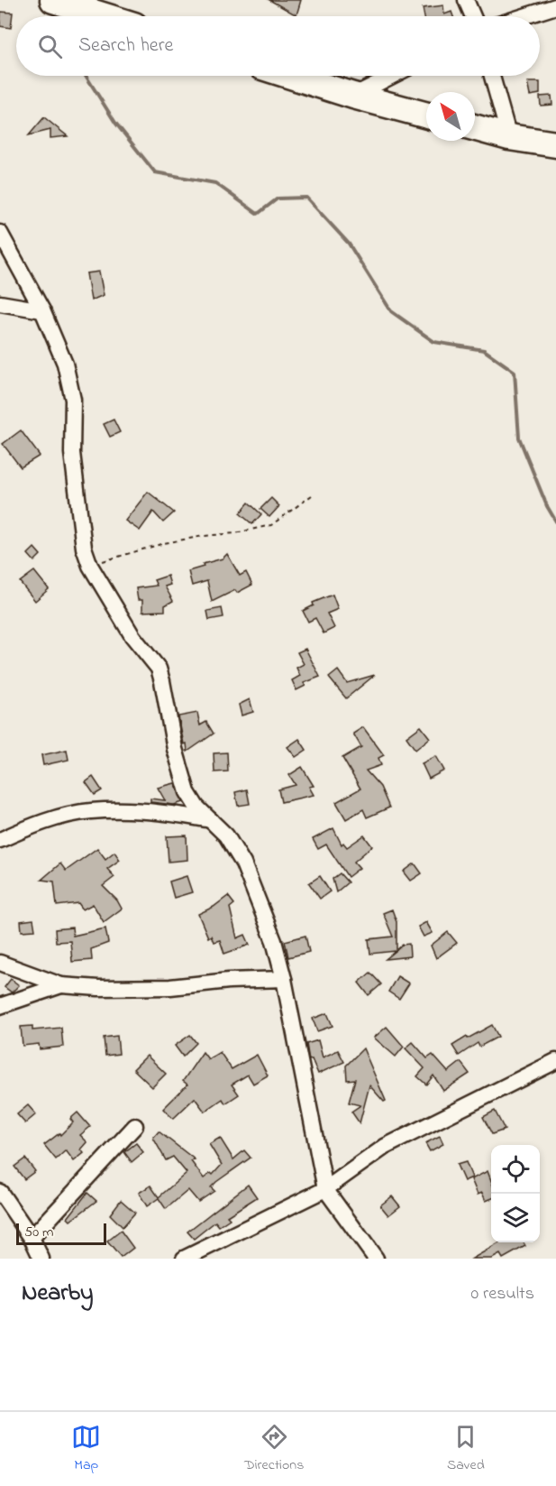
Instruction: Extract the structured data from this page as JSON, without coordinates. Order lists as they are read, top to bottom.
{
  "scale_bar": "50 m",
  "north": "top left",
  "page": {
    "search": "Search here",
    "scale": "50 m",
    "heading": ["Nearby", "0 results"],
    "nav": ["Map", "Directions", "Saved"]
  }
}
